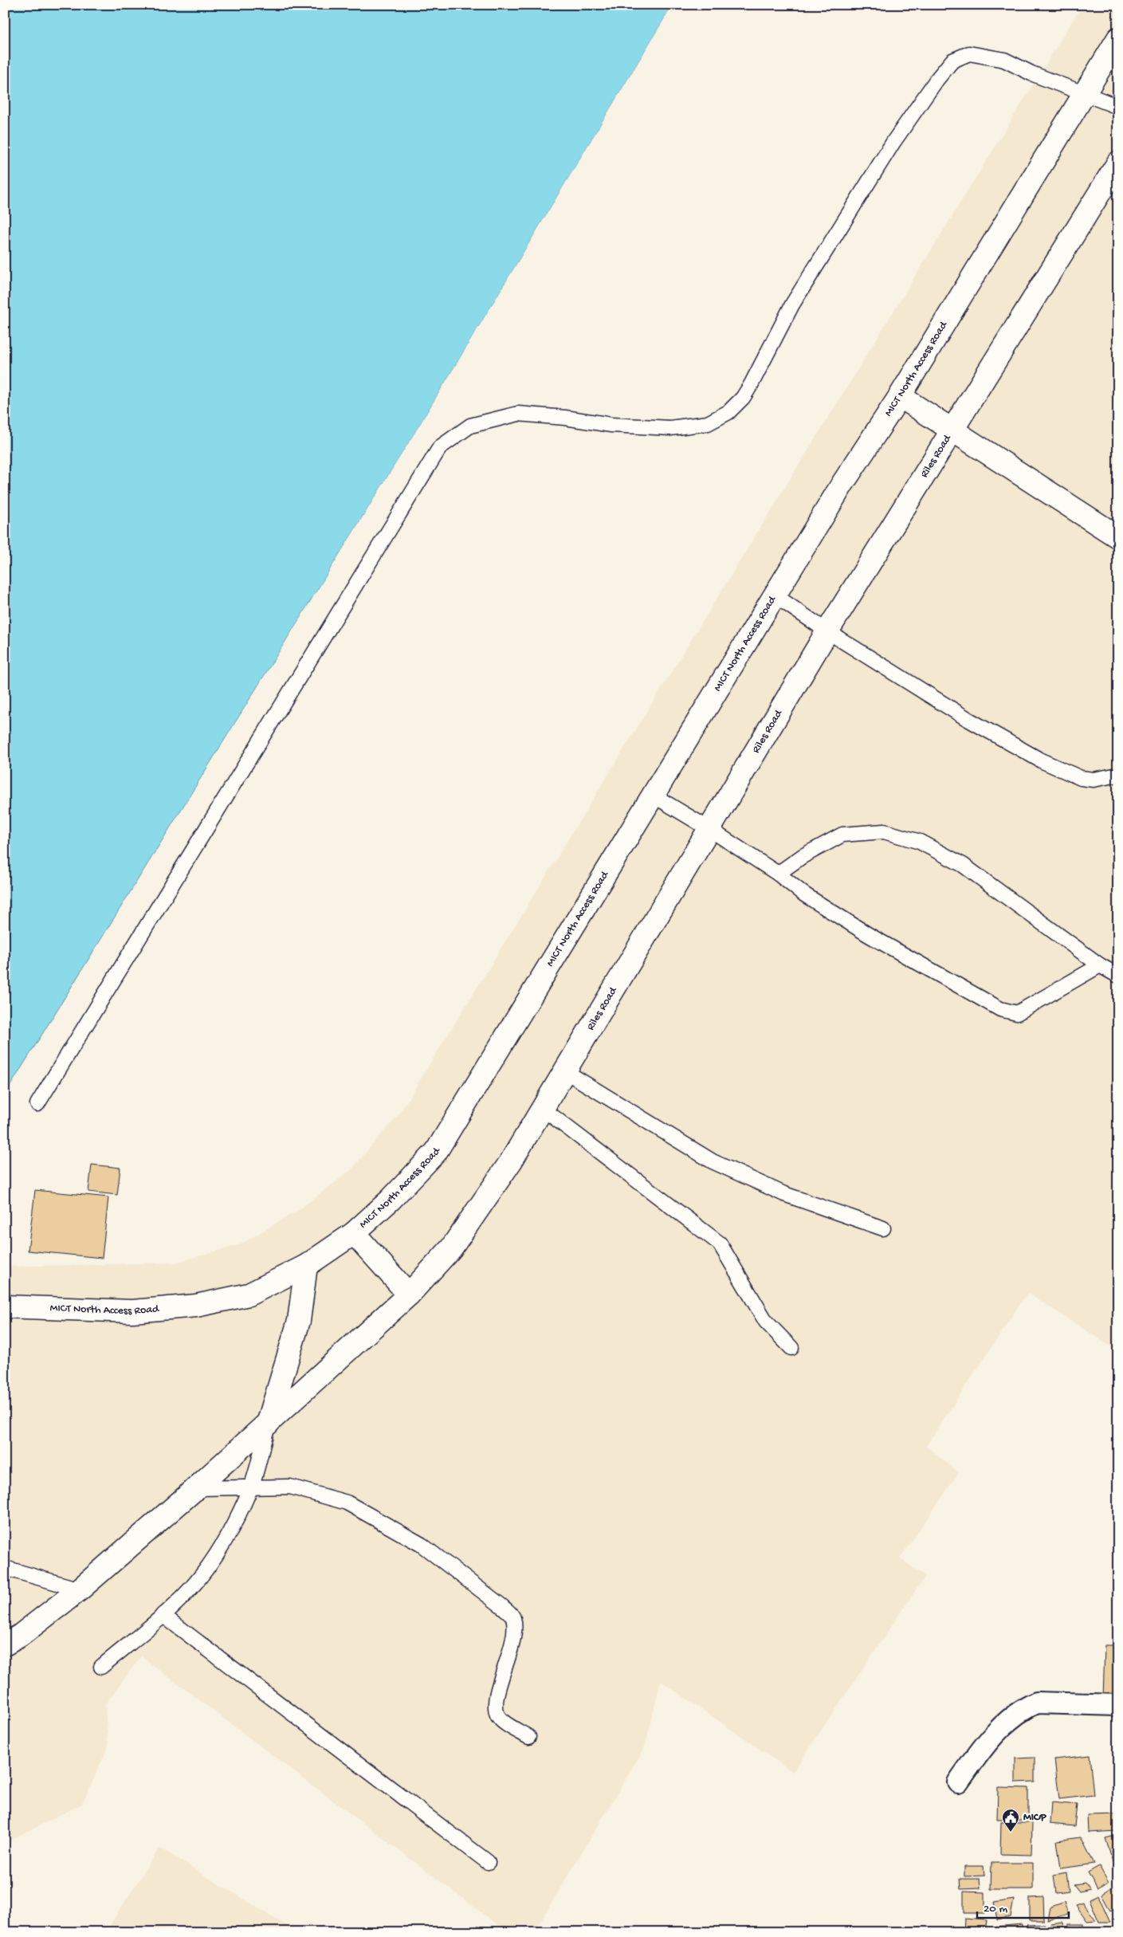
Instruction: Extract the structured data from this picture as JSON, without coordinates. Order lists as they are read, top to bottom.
{
  "streets": {
    "street": ["MICT North Access Road", "Riles Road"]
  },
  "crossings": [
    ["MICT North Access Road", "Riles Road"]
  ],
  "places": {
    "public building": ["MICP"]
  },
  "scale_bar": "20 m"
}
